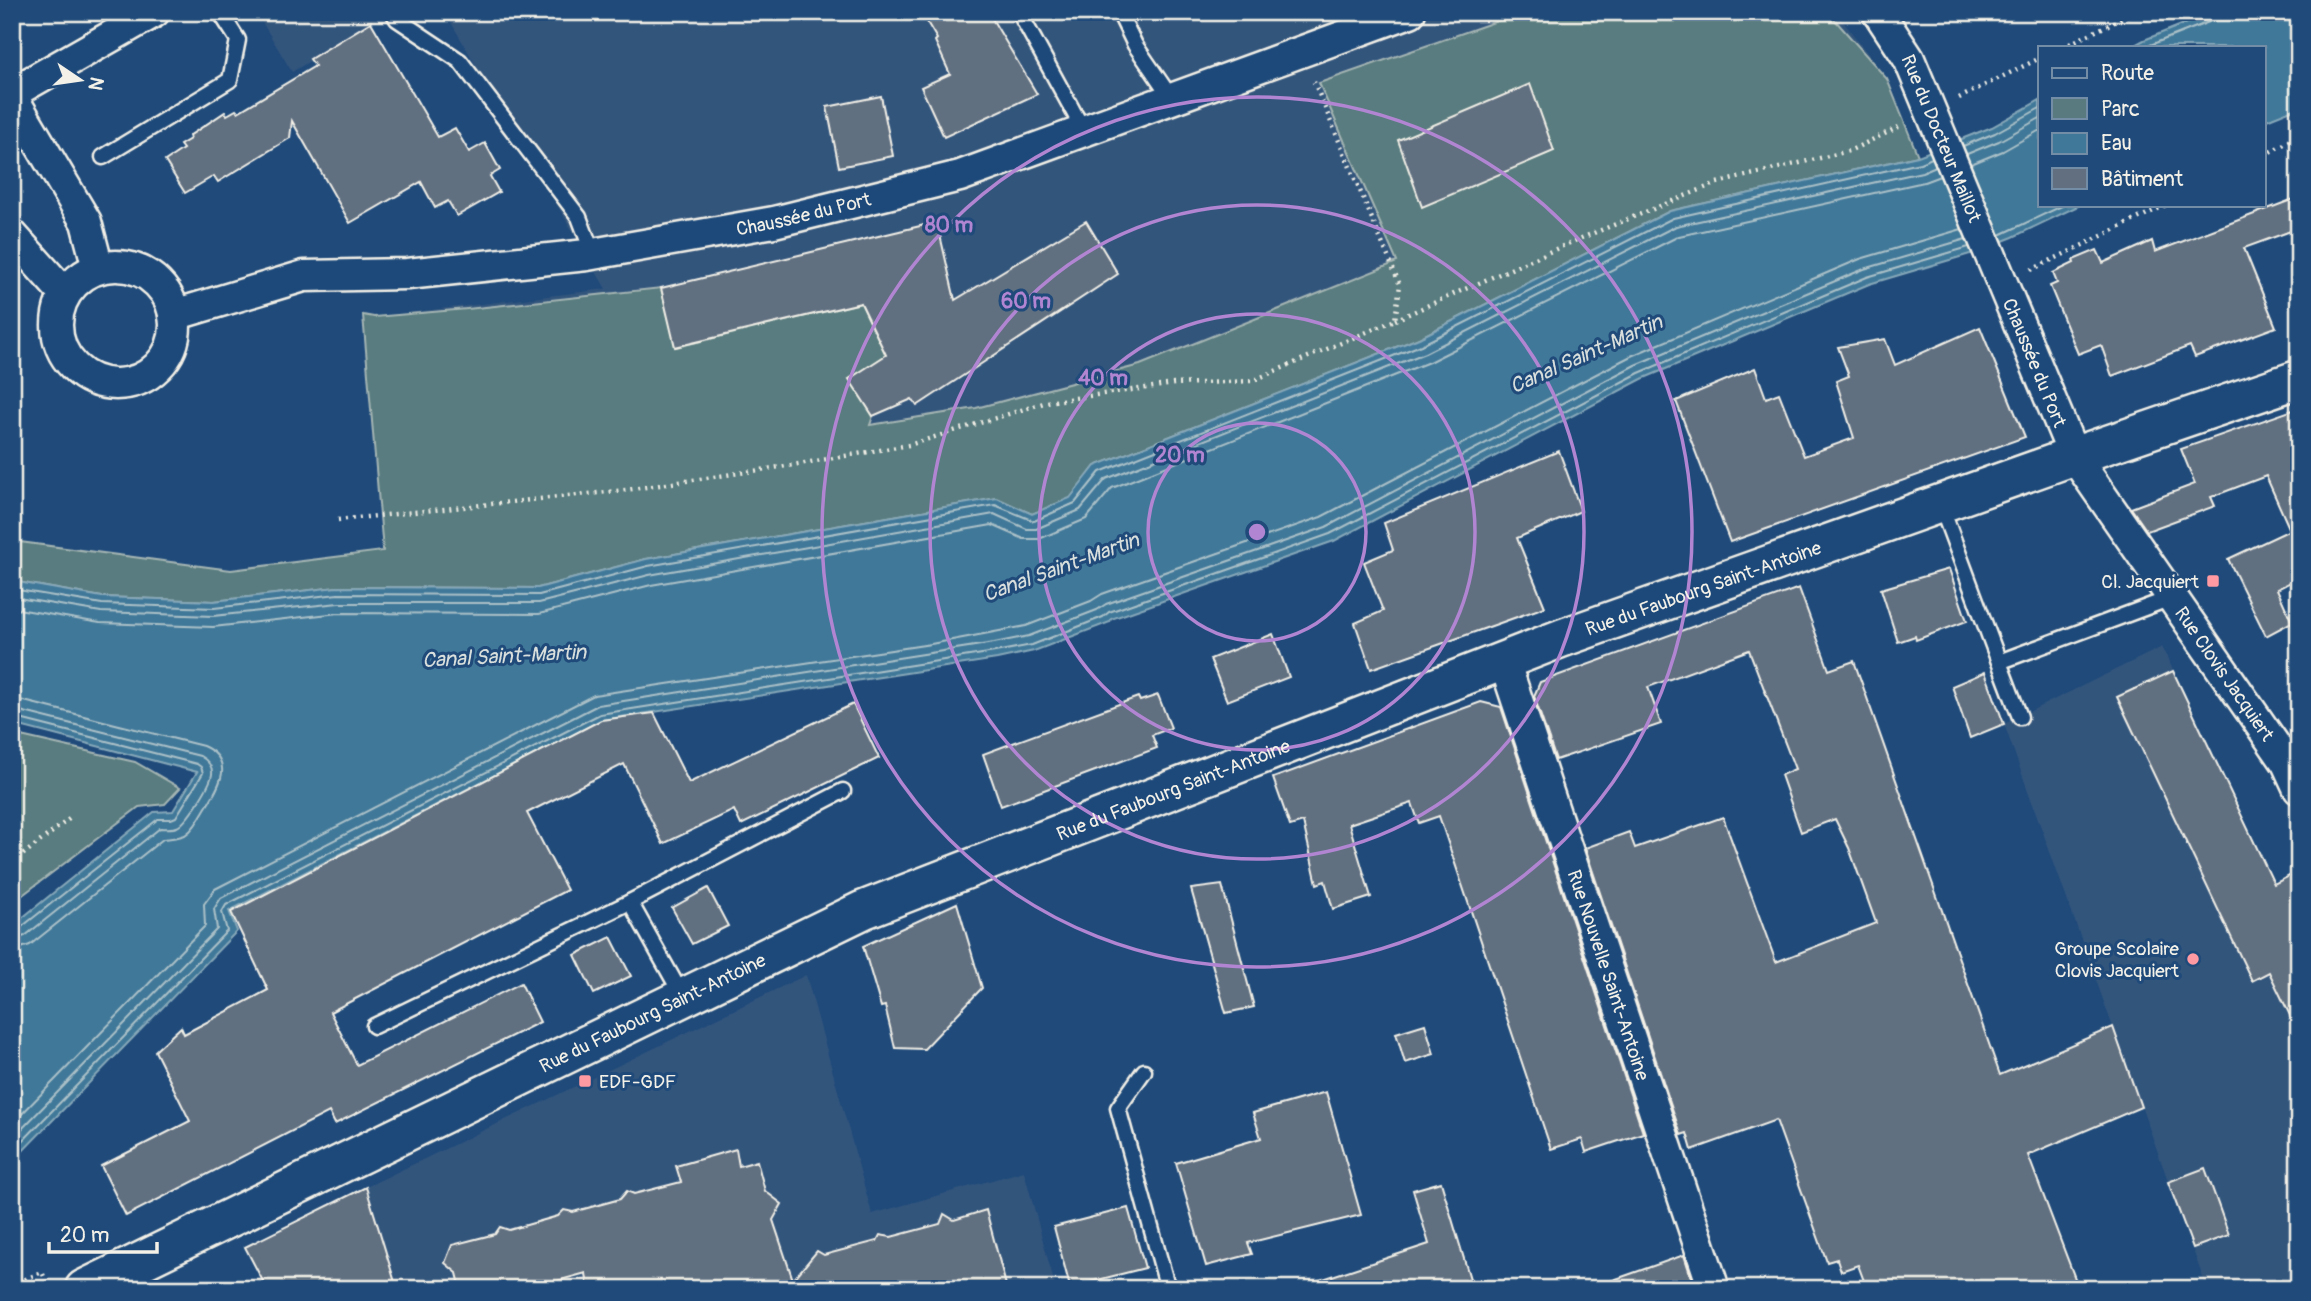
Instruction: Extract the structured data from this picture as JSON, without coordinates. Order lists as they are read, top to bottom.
{
  "streets": {
    "street": [
      "Rue du Docteur Maillot",
      "Chaussée du Port",
      "Rue du Faubourg Saint-Antoine",
      "Rue Clovis Jacquiert",
      "Rue Nouvelle Saint-Antoine"
    ]
  },
  "crossings": [
    ["Rue du Docteur Maillot", "Chaussée du Port"],
    ["Chaussée du Port", "Rue du Faubourg Saint-Antoine"],
    ["Chaussée du Port", "Rue Clovis Jacquiert"],
    ["Rue du Faubourg Saint-Antoine", "Rue Clovis Jacquiert"],
    ["Rue du Faubourg Saint-Antoine", "Rue Nouvelle Saint-Antoine"]
  ],
  "water": ["Canal Saint-Martin"],
  "places": {
    "transit": ["Cl. Jacquiert", "EDF-GDF"],
    "other": ["Groupe Scolaire Clovis Jacquiert"]
  },
  "legend": [
    "Route",
    "Parc",
    "Eau",
    "Bâtiment"
  ],
  "scale_bar": "20 m",
  "north": "right",
  "rings": [
    "80 m",
    "60 m",
    "40 m",
    "20 m"
  ]
}
